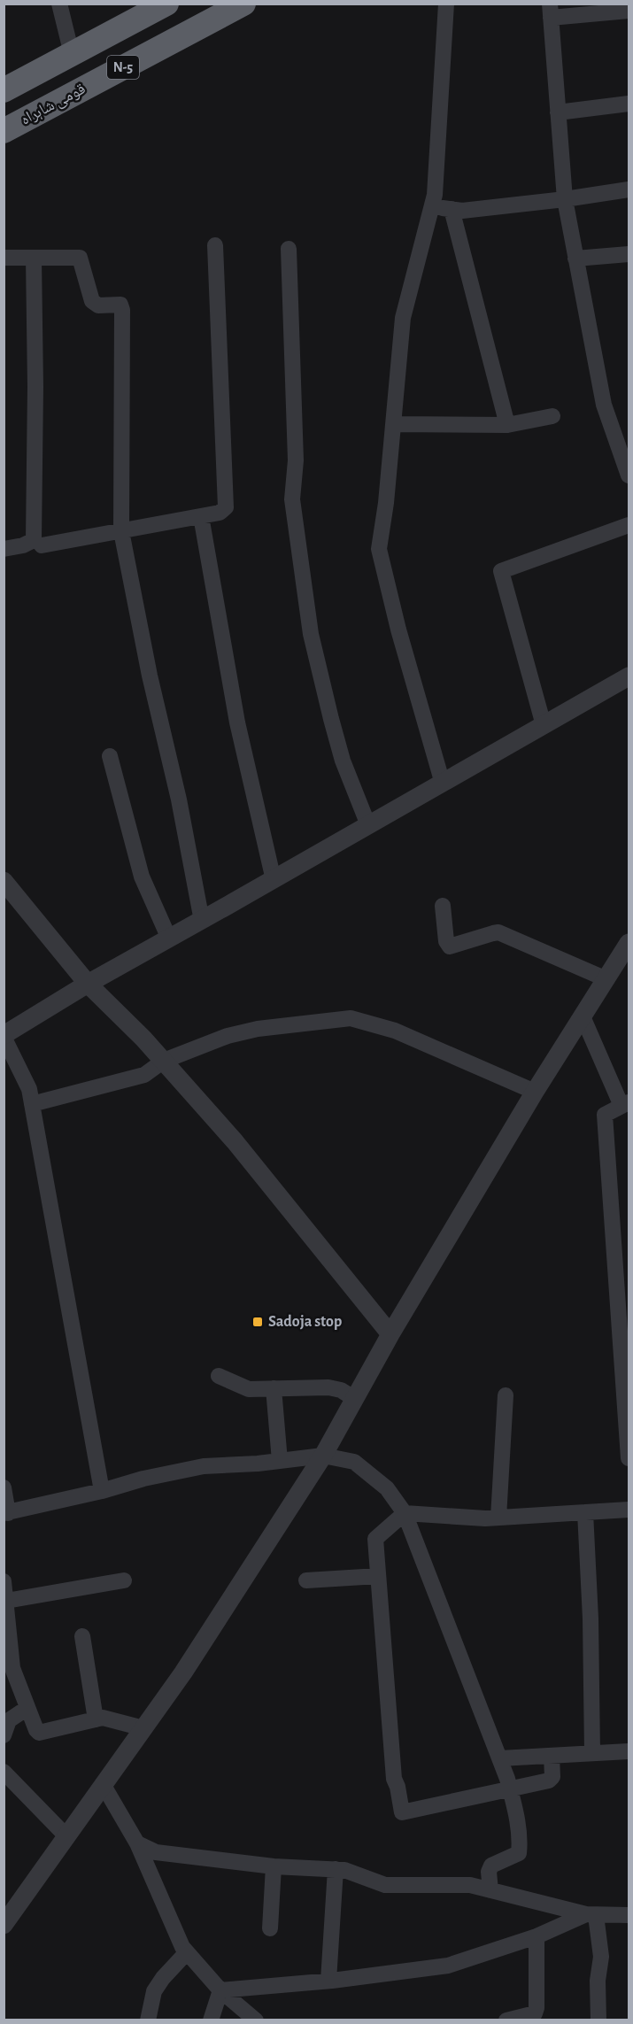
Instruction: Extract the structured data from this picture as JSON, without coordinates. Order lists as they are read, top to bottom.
{
  "streets": {
    "highway": ["N-5", "قومی شاہراہ"]
  },
  "places": {
    "transit": ["Sadoja stop"]
  }
}
